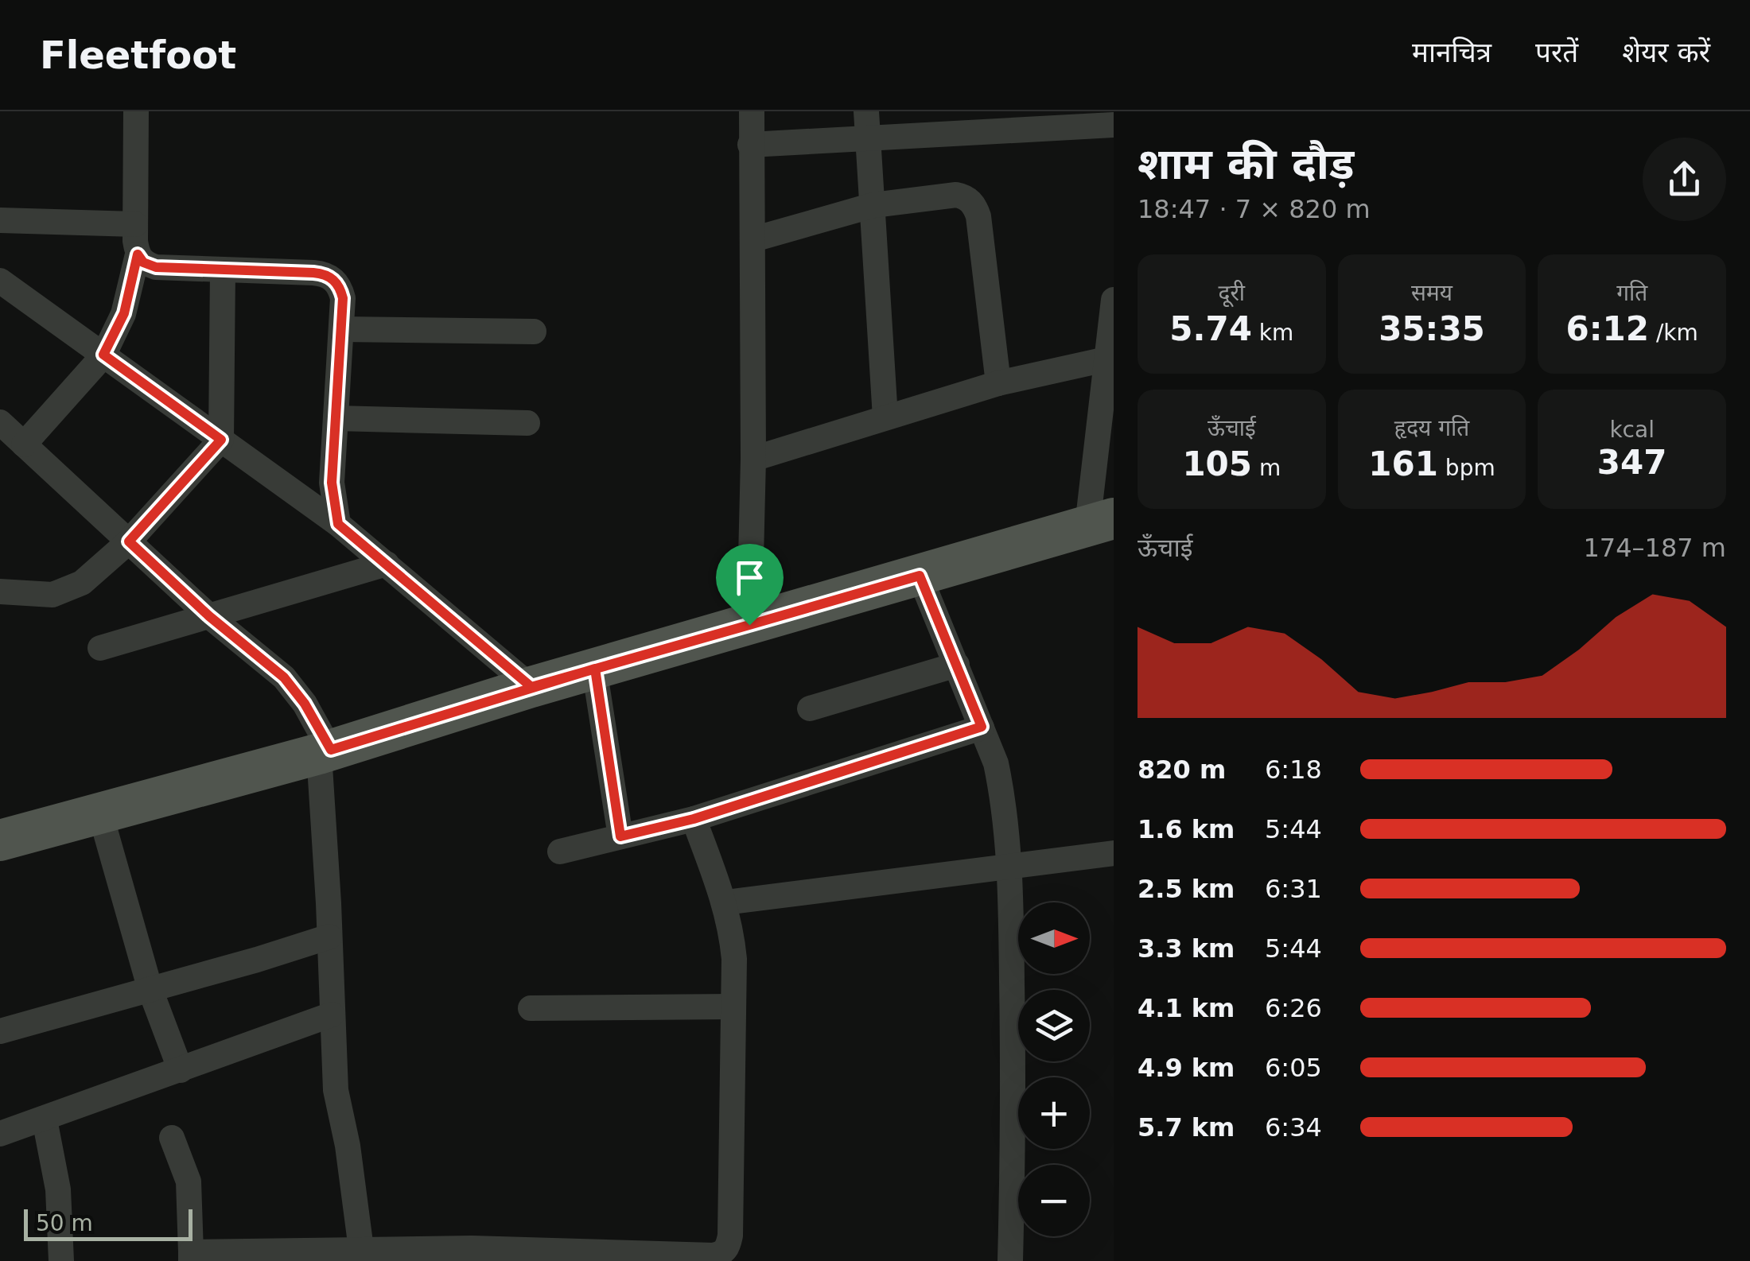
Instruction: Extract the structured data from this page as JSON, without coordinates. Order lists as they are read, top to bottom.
{
  "scale_bar": "50 m",
  "north": "right",
  "page": {
    "header": "Fleetfoot",
    "nav": ["मानचित्र", "परतें", "शेयर करें"],
    "heading": ["शाम की दौड़", "18:47 · 7 × 820 m"],
    "stats": [
      ["दूरी", "5.74 km"],
      ["समय", "35:35"],
      ["गति", "6:12 /km"],
      ["ऊँचाई", "105 m"],
      ["हृदय गति", "161 bpm"],
      ["kcal", "347"]
    ],
    "chart": ["ऊँचाई", "174–187 m"],
    "list": [
      {
        "name": "820 m",
        "note": "6:18"
      },
      {
        "name": "1.6 km",
        "note": "5:44"
      },
      {
        "name": "2.5 km",
        "note": "6:31"
      },
      {
        "name": "3.3 km",
        "note": "5:44"
      },
      {
        "name": "4.1 km",
        "note": "6:26"
      },
      {
        "name": "4.9 km",
        "note": "6:05"
      },
      {
        "name": "5.7 km",
        "note": "6:34"
      }
    ],
    "map_buttons": ["+", "−"],
    "scale": "50 m"
  }
}
